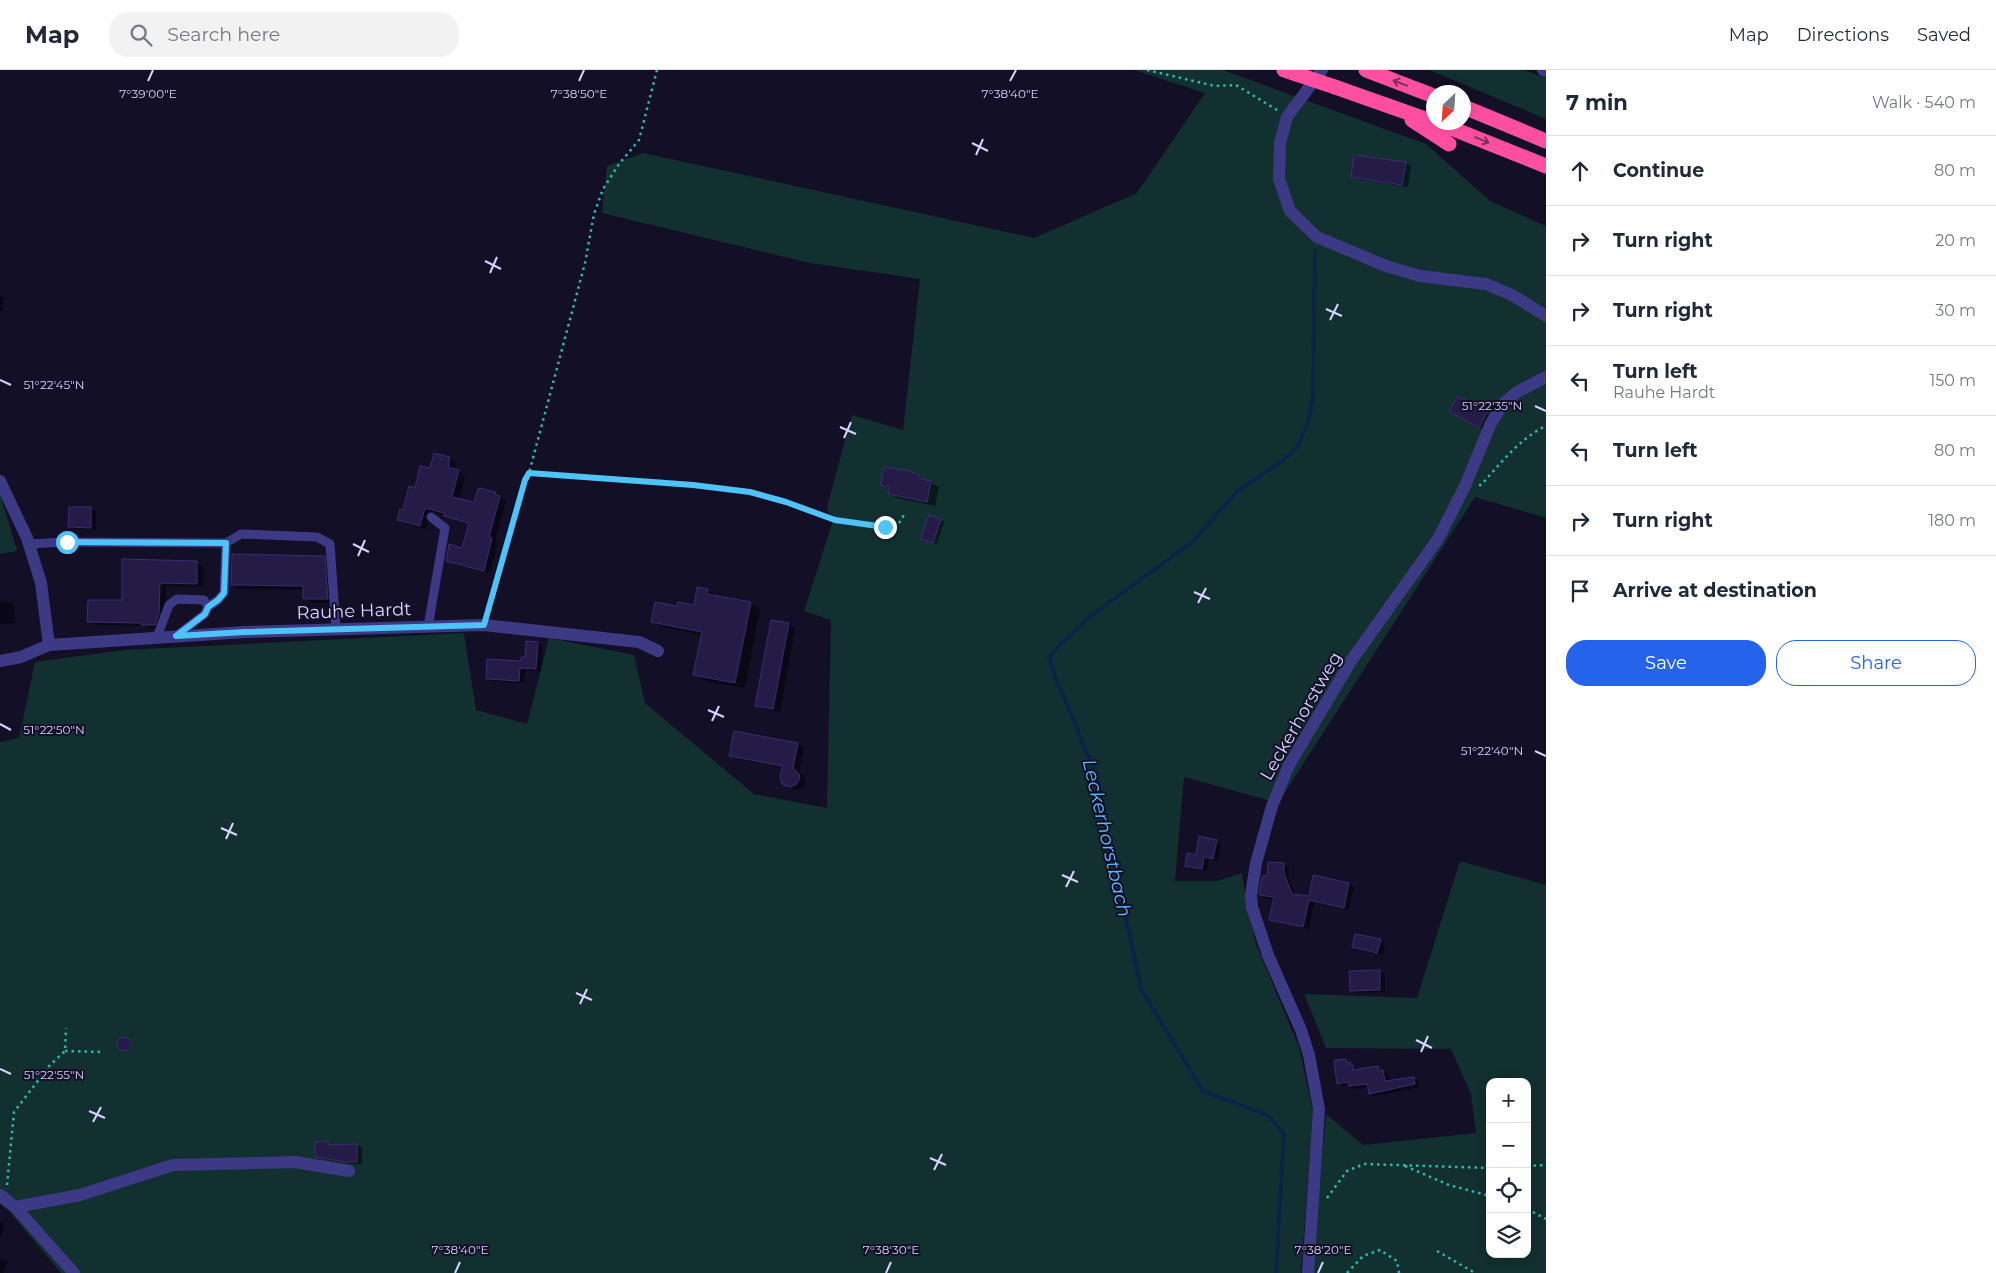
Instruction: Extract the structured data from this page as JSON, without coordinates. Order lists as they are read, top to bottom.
{
  "streets": {
    "street": ["Rauhe Hardt", "Leckerhorstweg"]
  },
  "water": ["Leckerhorstbach"],
  "north": "bottom left",
  "page": {
    "header": "Map",
    "search": "Search here",
    "nav": ["Map", "Directions", "Saved"],
    "heading": ["7 min", "Walk · 540 m"],
    "list": [
      ["Continue", "80 m"],
      ["Turn right", "20 m"],
      ["Turn right", "30 m"],
      ["Turn left", "Rauhe Hardt", "150 m"],
      ["Turn left", "80 m"],
      ["Turn right", "180 m"],
      "Arrive at destination"
    ],
    "buttons": ["Save", "Share"],
    "map_buttons": ["+", "−"]
  },
  "coordinates": [
    "7°39'00\"E",
    "7°38'50\"E",
    "7°38'40\"E",
    "51°22'45\"N",
    "51°22'35\"N",
    "51°22'50\"N",
    "51°22'40\"N",
    "51°22'55\"N",
    "7°38'30\"E",
    "7°38'20\"E"
  ]
}
